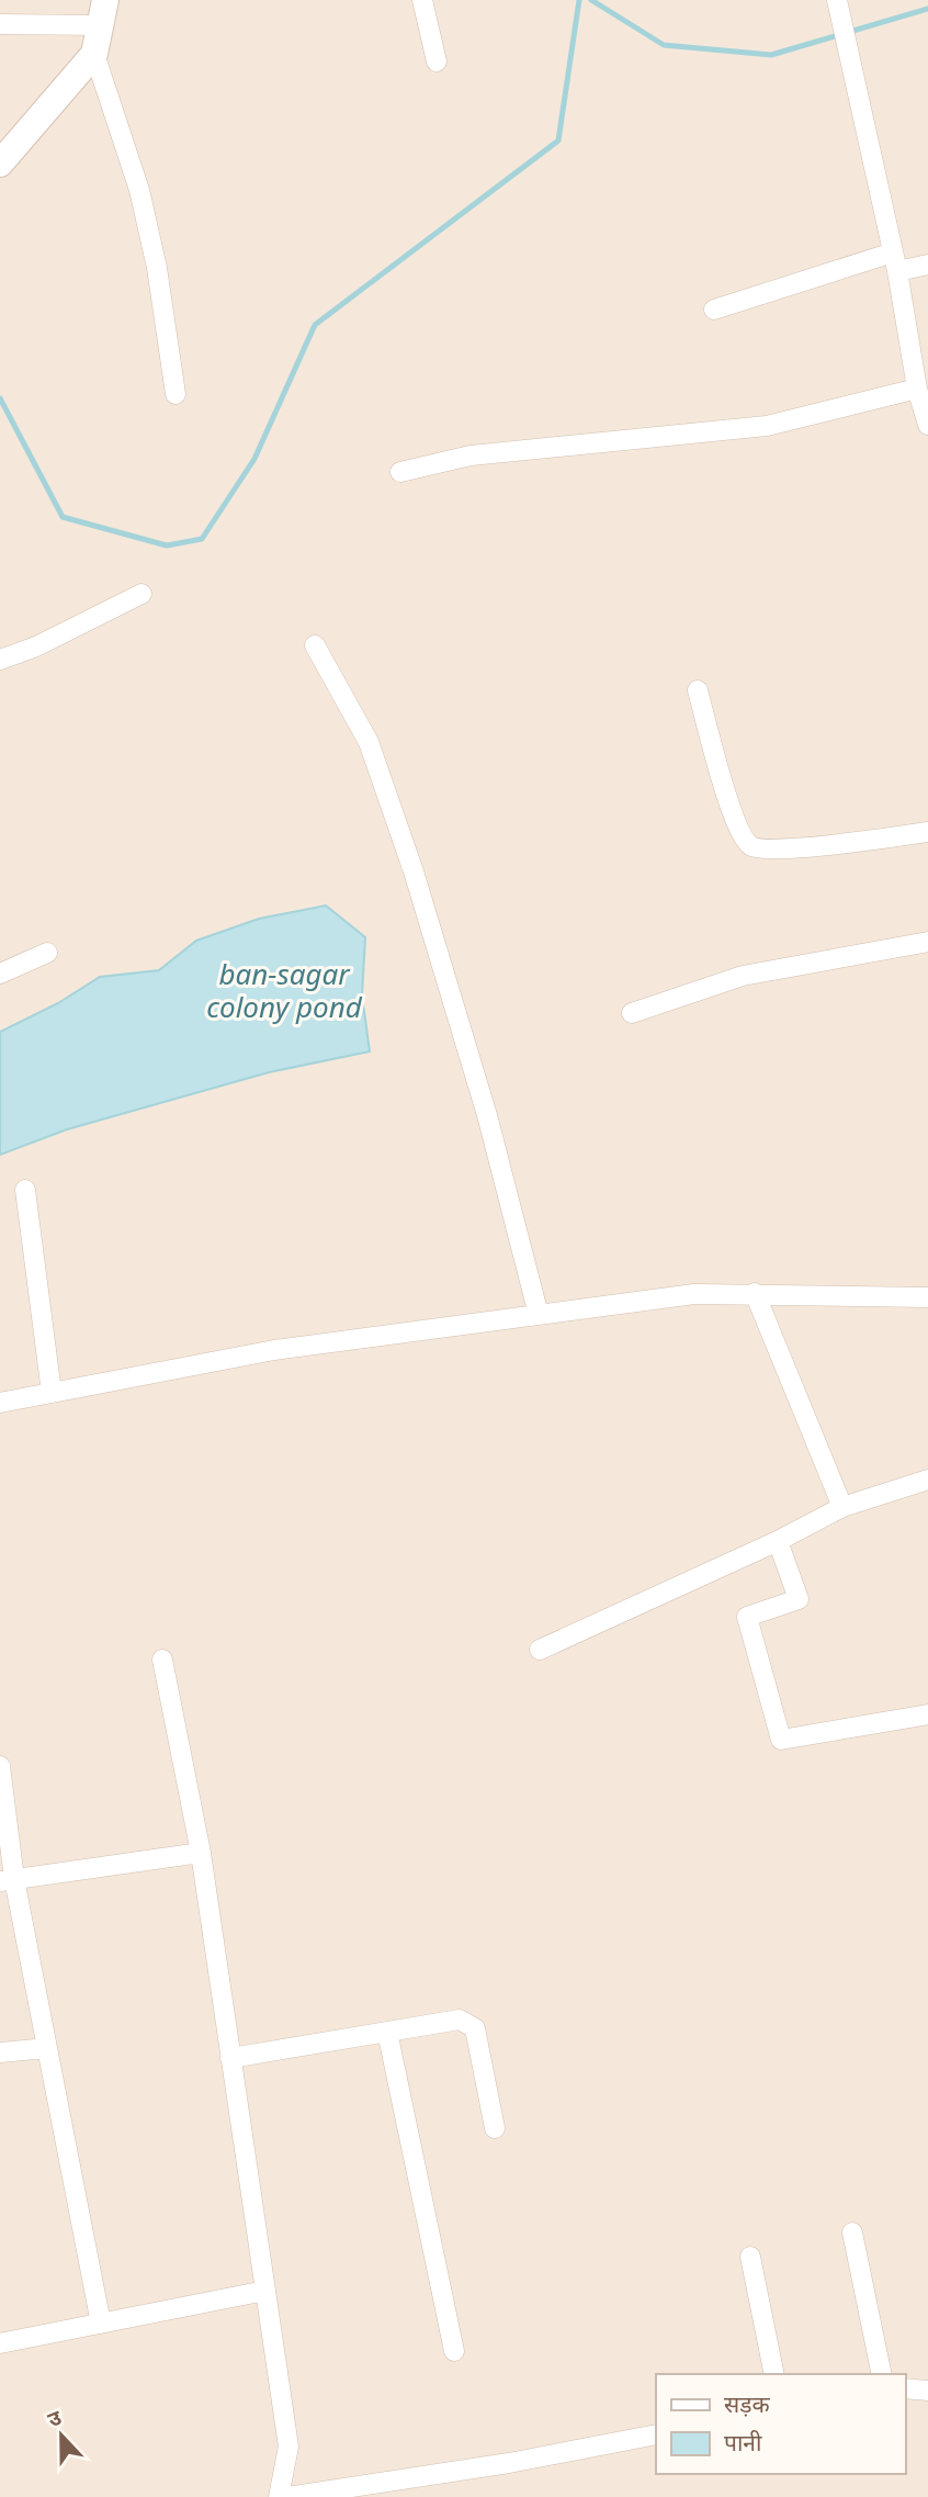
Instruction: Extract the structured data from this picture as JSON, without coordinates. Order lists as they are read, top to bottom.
{
  "water": ["ban-sagar colony pond"],
  "legend": ["सड़क", "पानी"],
  "north": "top"
}
